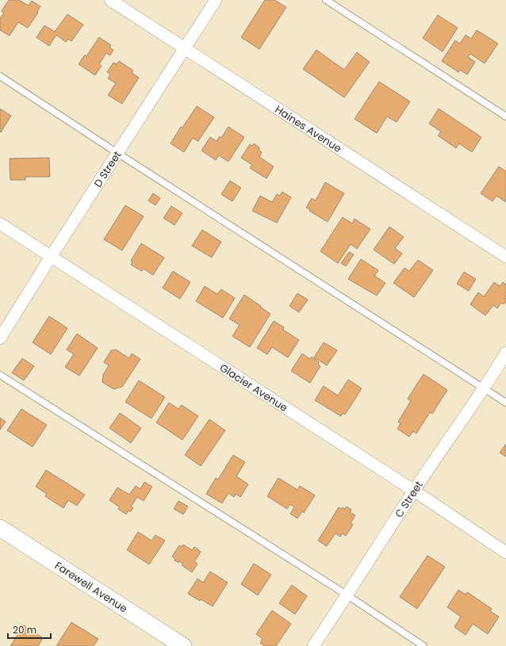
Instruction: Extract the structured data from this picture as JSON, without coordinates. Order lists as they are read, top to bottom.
{
  "streets": {
    "street": [
      "Haines Avenue",
      "D Street",
      "Glacier Avenue",
      "C Street",
      "Farewell Avenue"
    ]
  },
  "crossings": [
    ["Haines Avenue", "D Street"],
    ["D Street", "Glacier Avenue"],
    ["Glacier Avenue", "C Street"]
  ],
  "scale_bar": "20 m"
}
